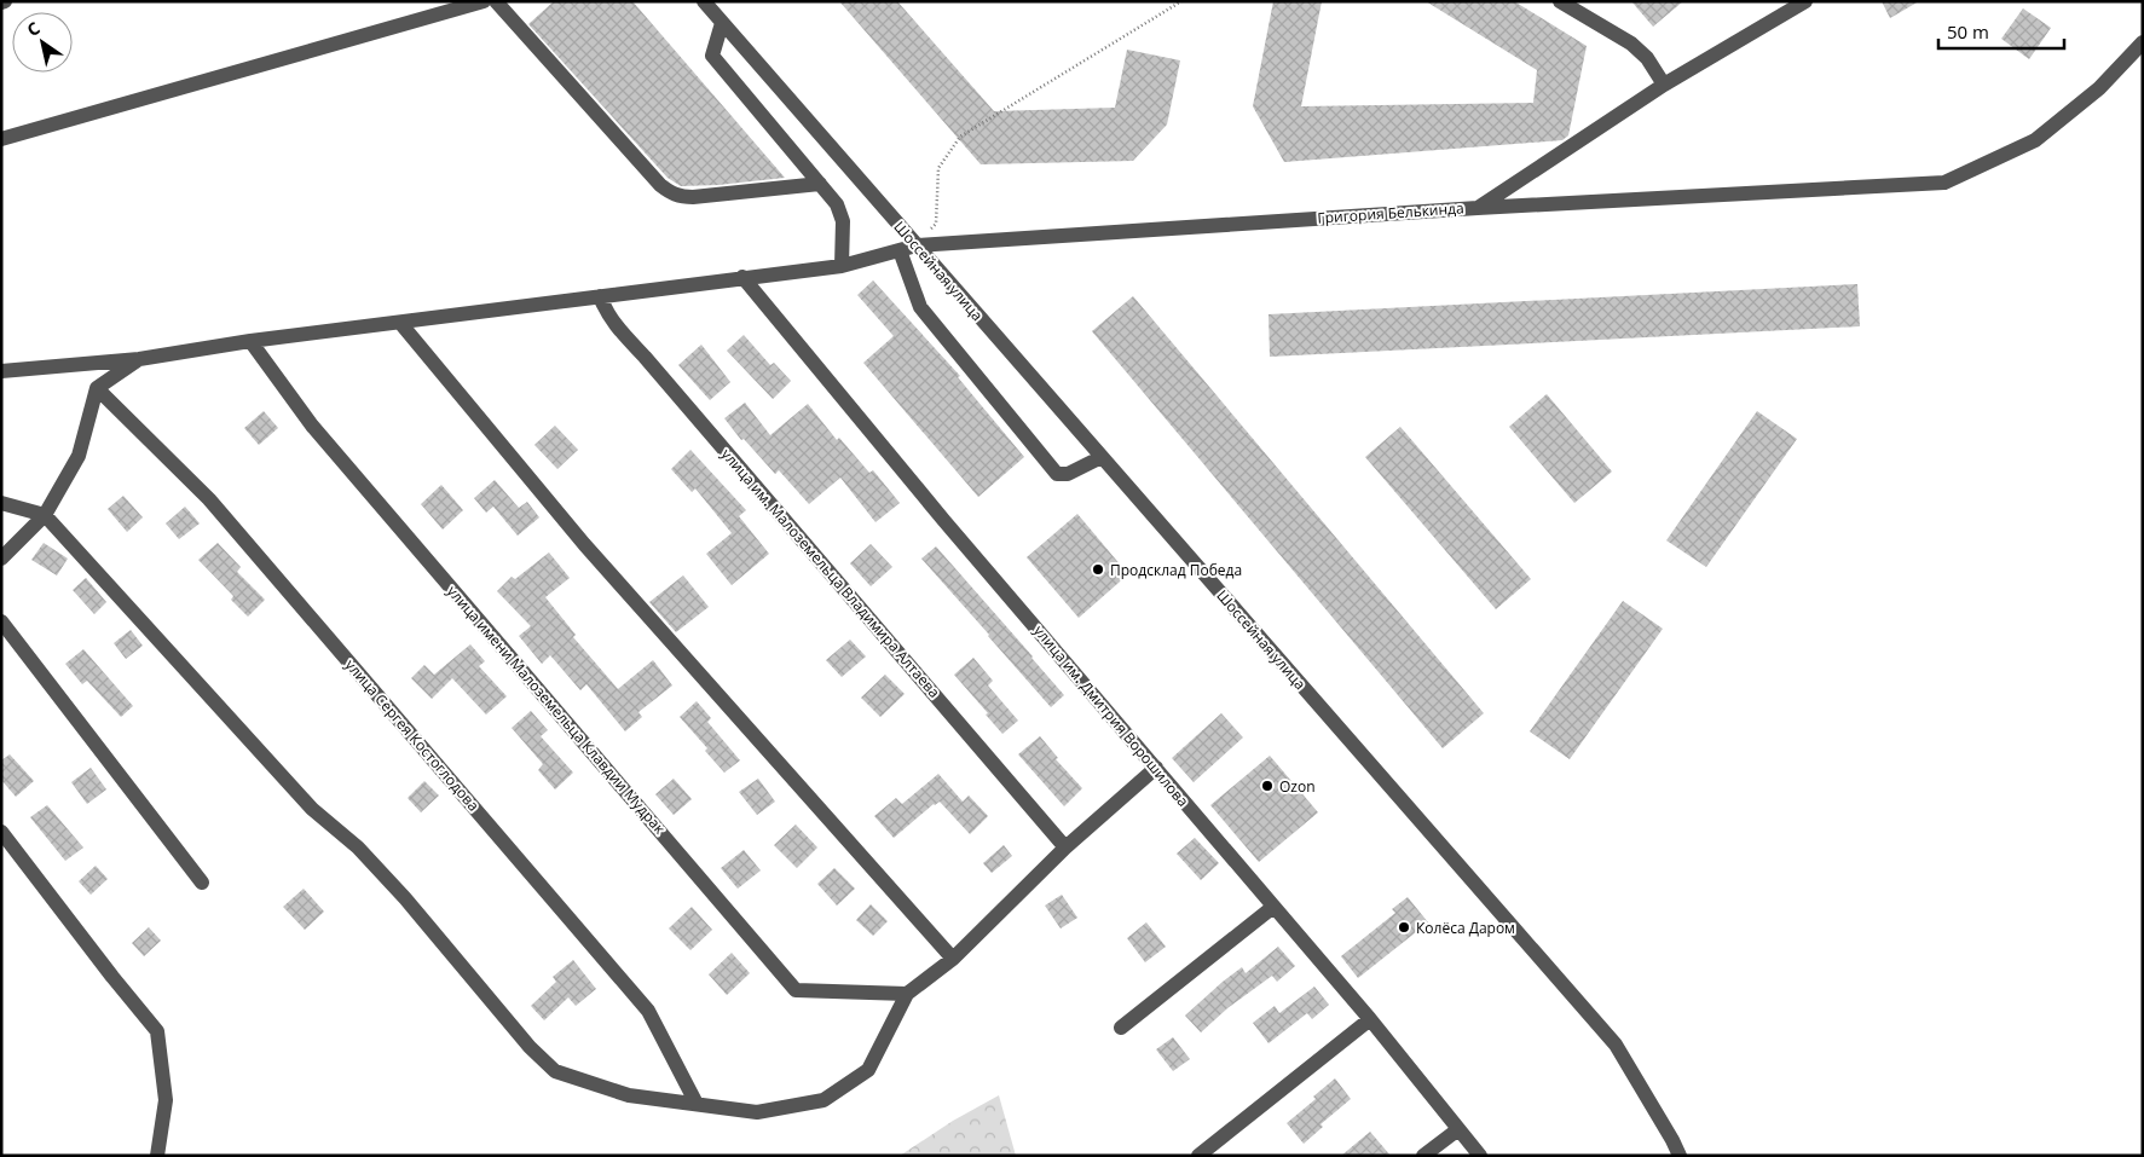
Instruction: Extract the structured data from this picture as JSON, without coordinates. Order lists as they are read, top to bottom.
{
  "streets": {
    "street": [
      "Григория Белькинда",
      "Шоссейная улица",
      "улица им. Малоземельца Владимира Алтаева",
      "улица имени Малоземельца Клавдии Мудрак",
      "улица им. Дмитрия Ворошилова",
      "улица Сергея Костоглодова"
    ]
  },
  "crossings": [
    ["Григория Белькинда", "Шоссейная улица"],
    ["Григория Белькинда", "улица им. Малоземельца Владимира Алтаева"],
    ["Григория Белькинда", "улица имени Малоземельца Клавдии Мудрак"],
    ["Григория Белькинда", "улица им. Дмитрия Ворошилова"]
  ],
  "places": ["Продсклад Победа", "Ozon", "Колёса Даром"],
  "scale_bar": "50 m",
  "north": "top left"
}
